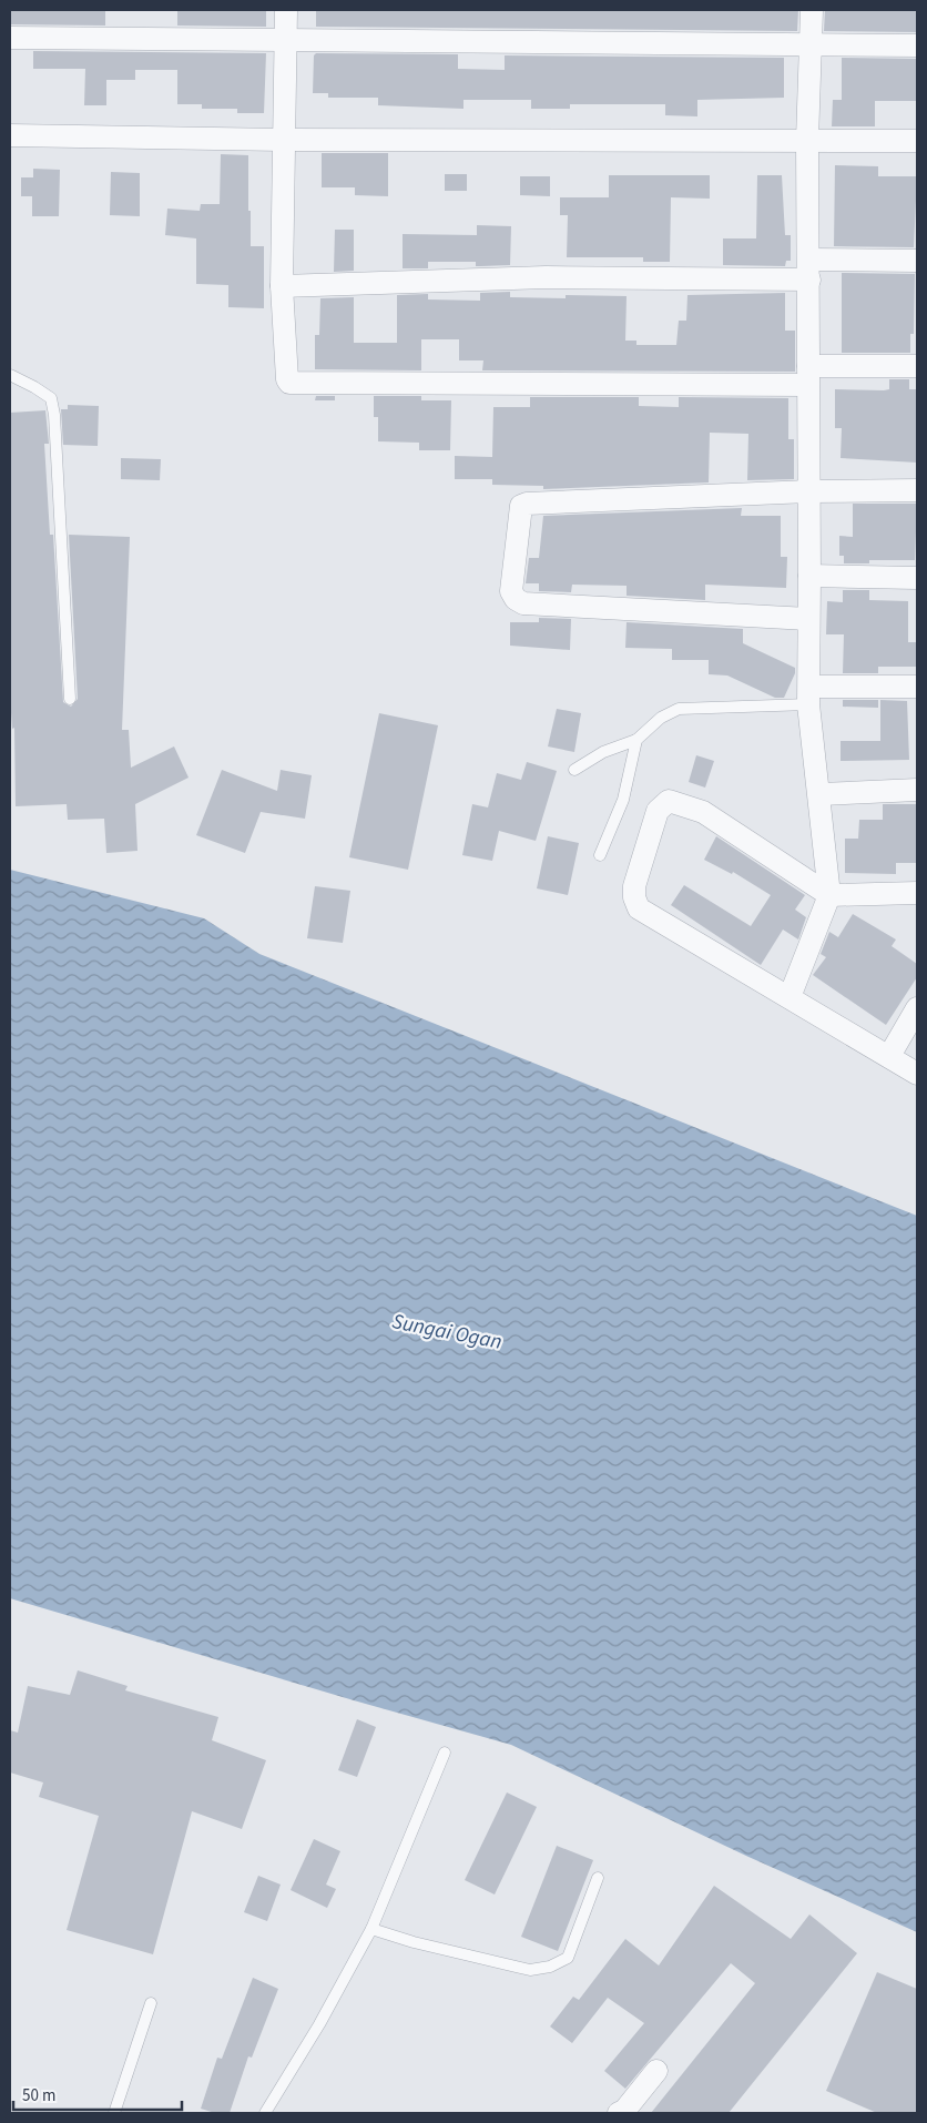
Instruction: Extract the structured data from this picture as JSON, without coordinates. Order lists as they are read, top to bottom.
{
  "water": ["Sungai Ogan"],
  "scale_bar": "50 m"
}
